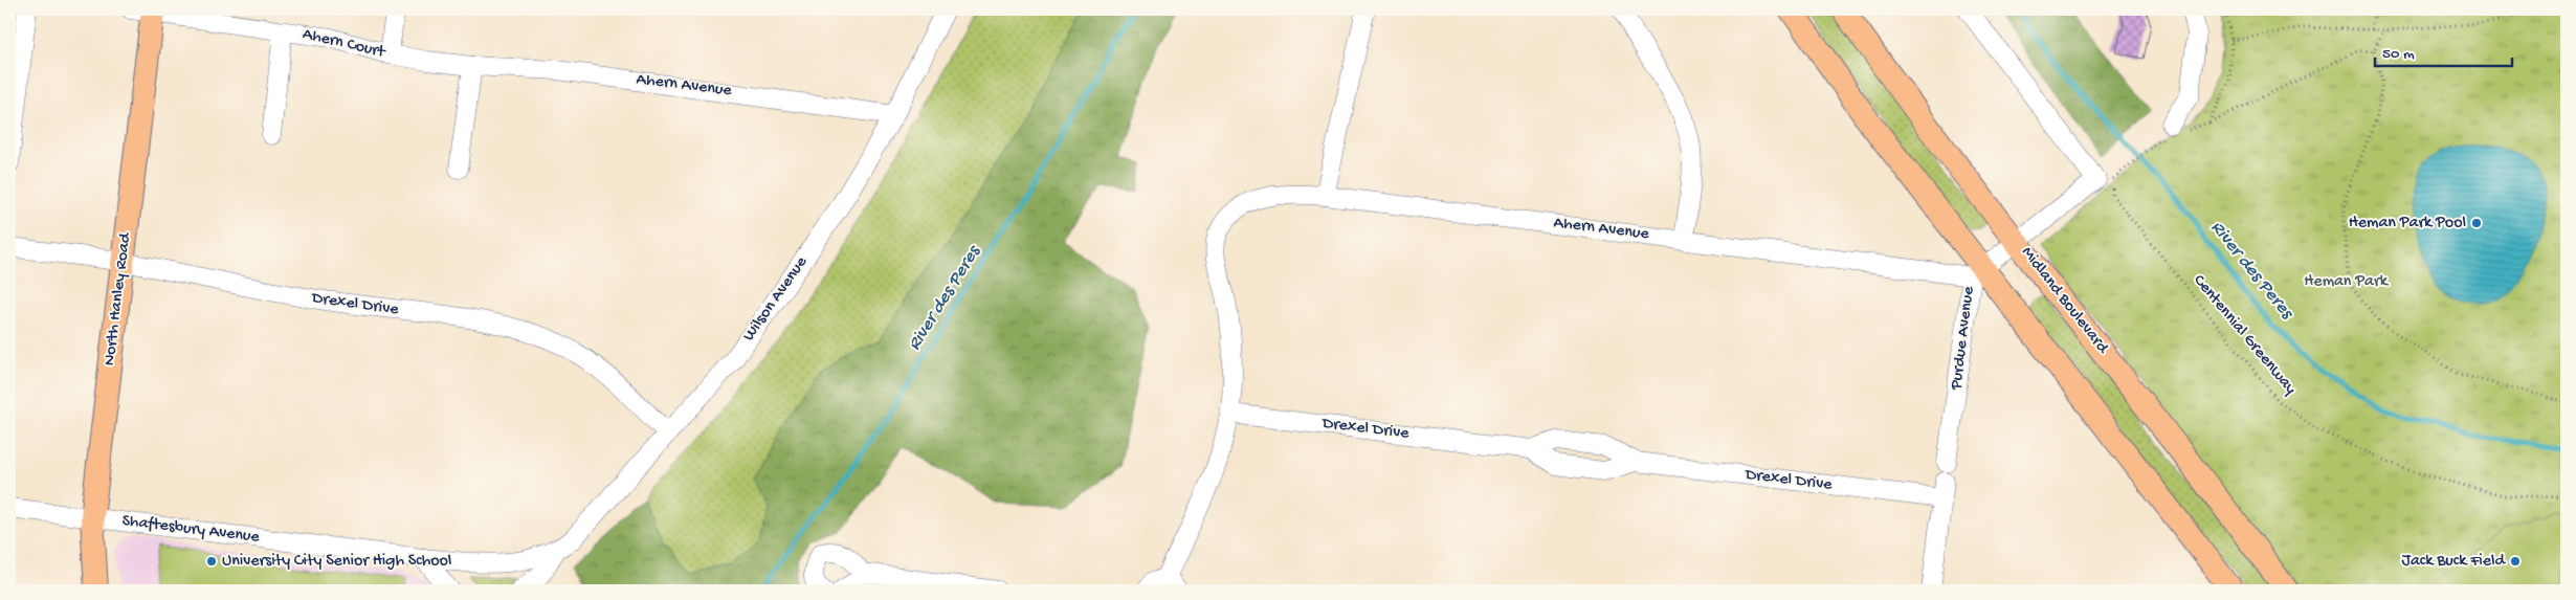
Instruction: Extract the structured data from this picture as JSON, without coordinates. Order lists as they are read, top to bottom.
{
  "streets": {
    "main road": ["North Hanley Road", "Midland Boulevard"],
    "street": [
      "Ahern Court",
      "Ahern Avenue",
      "Wilson Avenue",
      "Drexel Drive",
      "Purdue Avenue",
      "Shaftesbury Avenue"
    ],
    "path": ["Centennial Greenway"]
  },
  "crossings": [
    ["Ahern Court", "Ahern Avenue"],
    ["Ahern Court", "North Hanley Road"],
    ["Ahern Avenue", "Wilson Avenue"],
    ["Ahern Avenue", "Drexel Drive"],
    ["Ahern Avenue", "Purdue Avenue"],
    ["North Hanley Road", "Drexel Drive"],
    ["North Hanley Road", "Shaftesbury Avenue"],
    ["Wilson Avenue", "Drexel Drive"],
    ["Wilson Avenue", "Shaftesbury Avenue"],
    ["Midland Boulevard", "Purdue Avenue"]
  ],
  "water": ["River des Peres"],
  "parks": ["Heman Park"],
  "places": ["Heman Park Pool", "University City Senior High School", "Jack Buck Field"],
  "scale_bar": "50 m"
}
